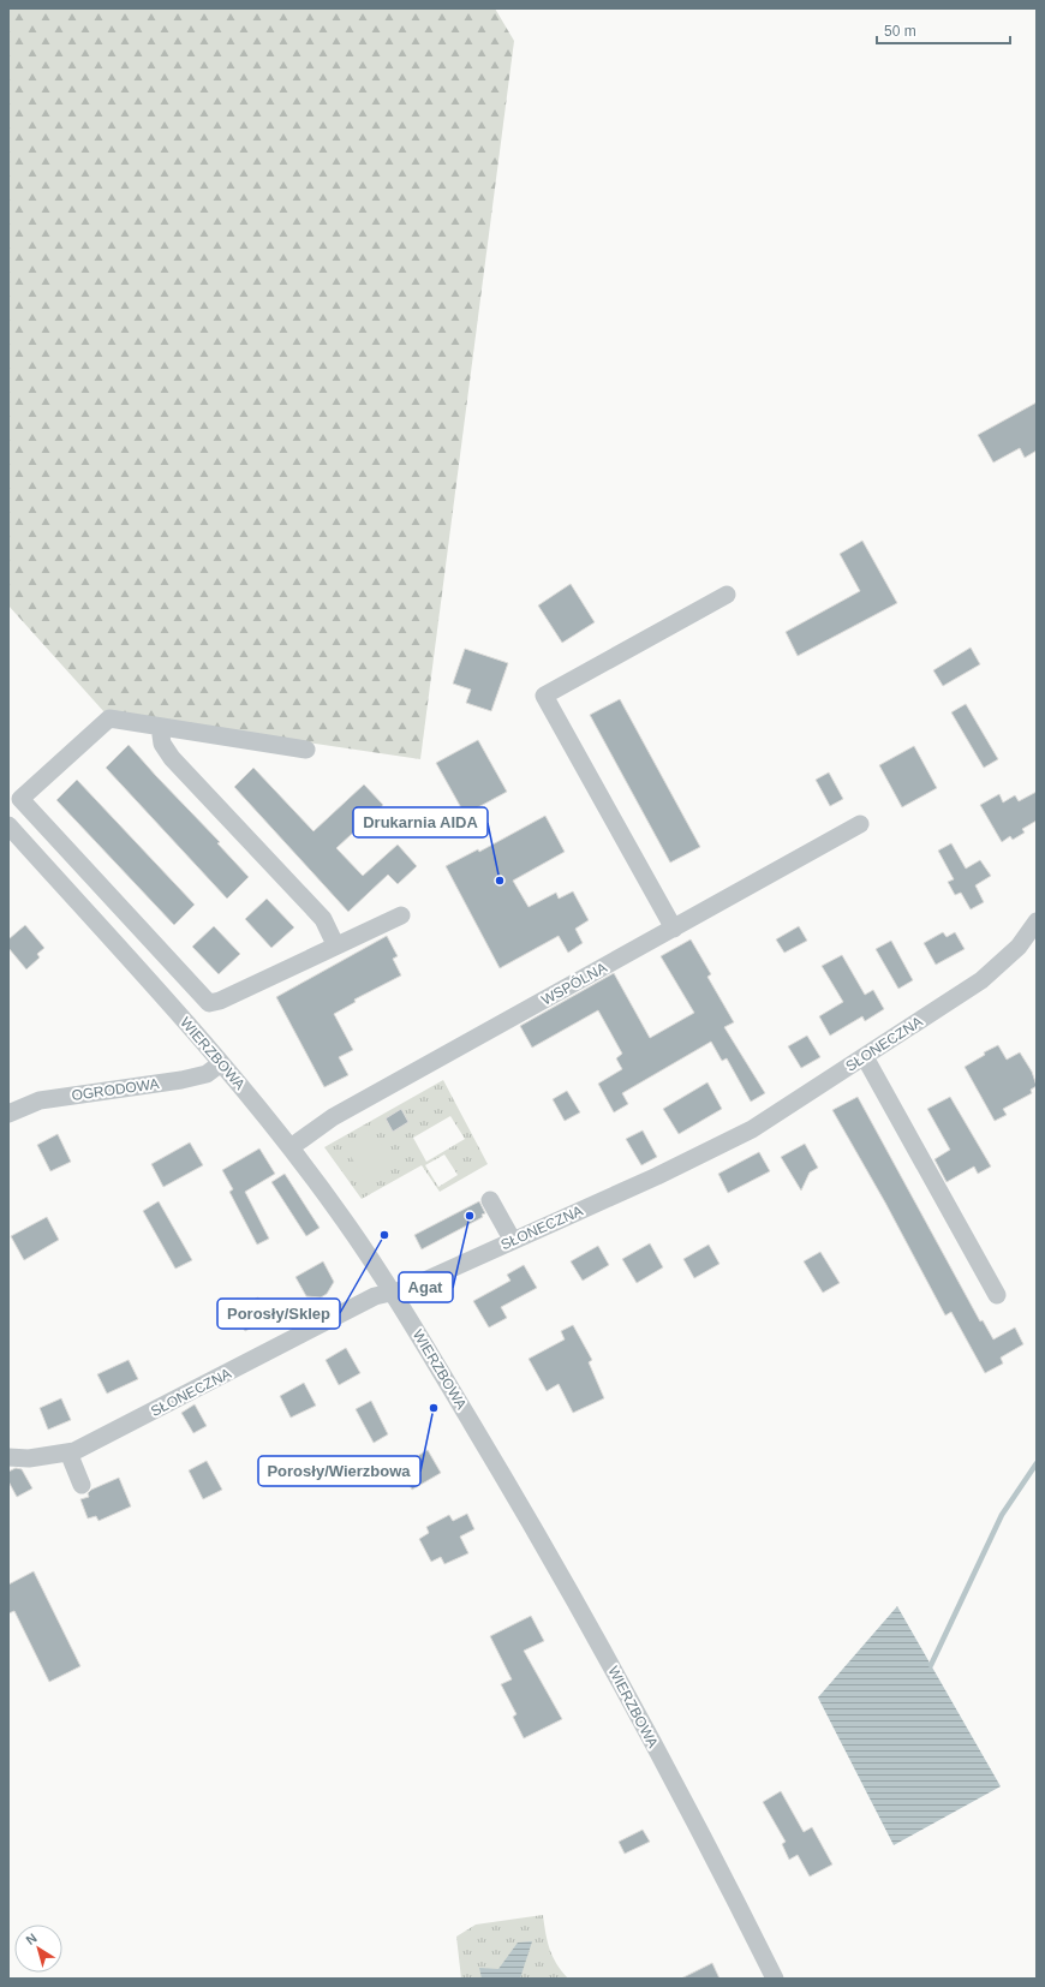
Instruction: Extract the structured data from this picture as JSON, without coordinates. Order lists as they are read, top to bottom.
{
  "streets": {
    "street": [
      "WSPÓLNA",
      "SŁONECZNA",
      "WIERZBOWA",
      "OGRODOWA"
    ]
  },
  "crossings": [
    ["WSPÓLNA", "WIERZBOWA"],
    ["SŁONECZNA", "WIERZBOWA"],
    ["WIERZBOWA", "OGRODOWA"]
  ],
  "places": [
    "Drukarnia AIDA",
    "Agat",
    "Porosły/Sklep",
    "Porosły/Wierzbowa"
  ],
  "scale_bar": "50 m",
  "north": "top left"
}
